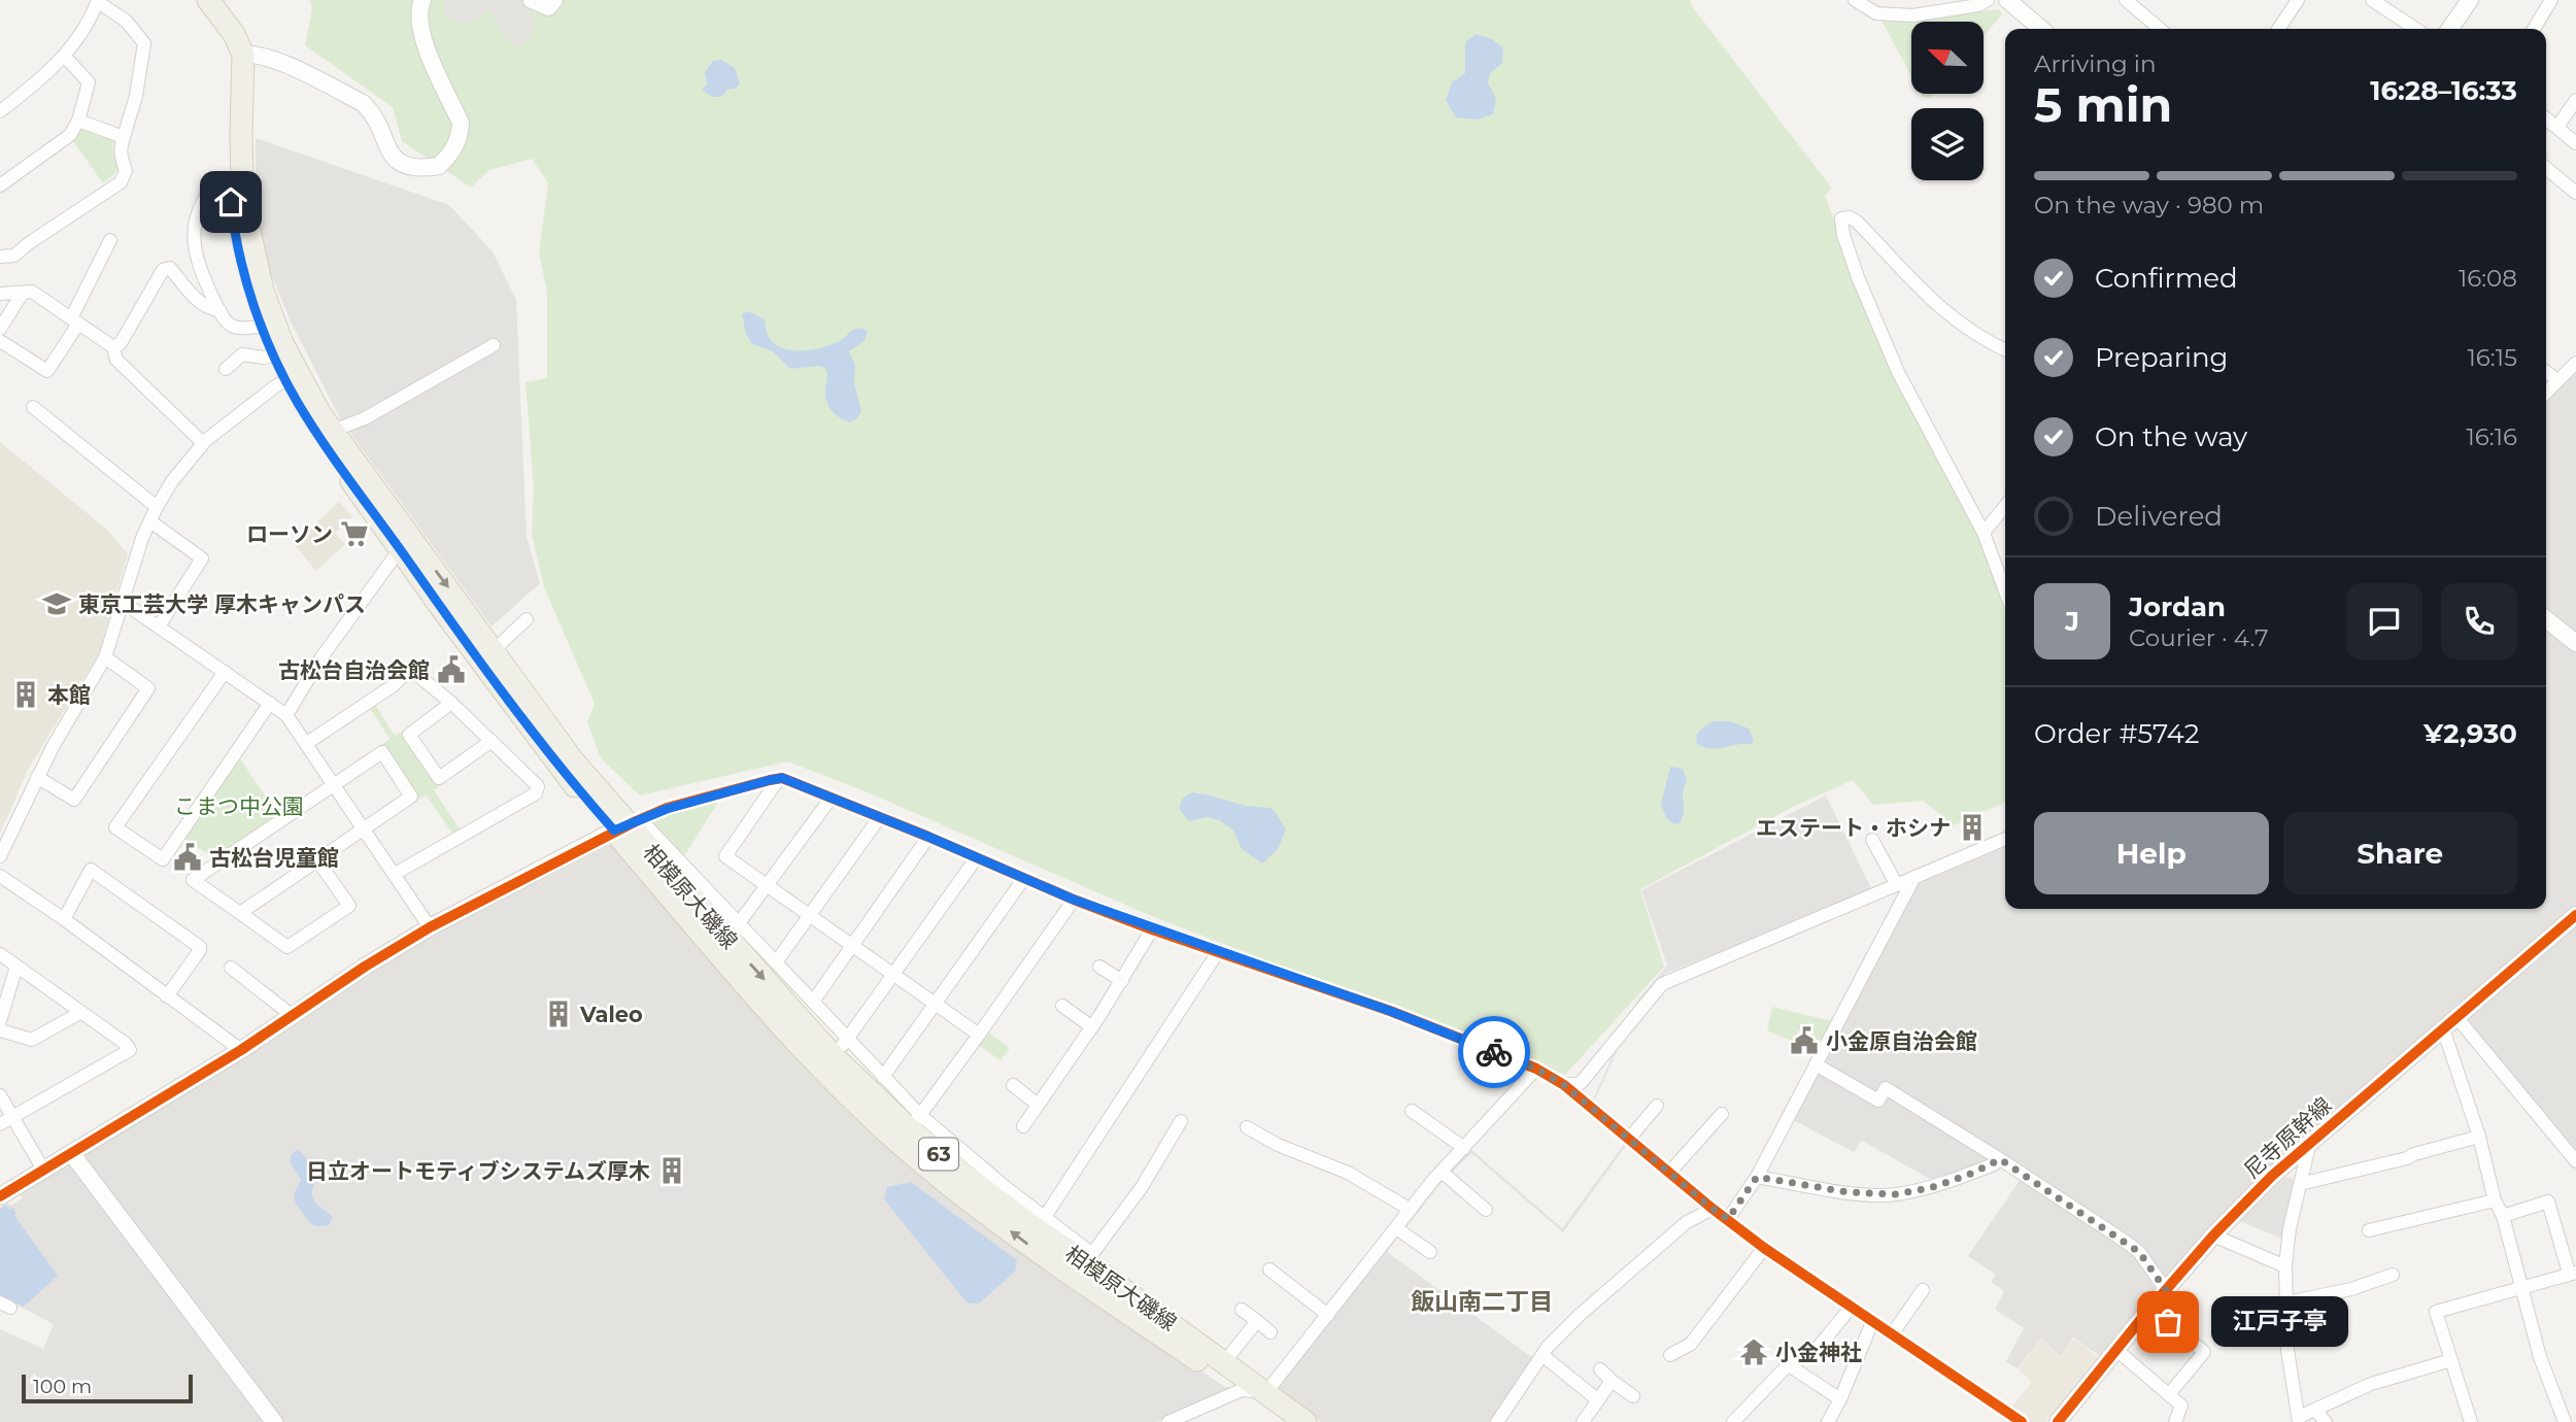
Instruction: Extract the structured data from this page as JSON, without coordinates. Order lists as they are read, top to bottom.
{
  "streets": {
    "main road": ["相模原大磯線", "63"],
    "street": ["尼寺原幹線"]
  },
  "districts": ["飯山南二丁目"],
  "parks": ["こまつ中公園"],
  "places": {
    "supermarket": ["ローソン"],
    "school or university": ["東京工芸大学 厚木キャンパス"],
    "public building": ["古松台自治会館", "古松台児童館", "小金原自治会館"],
    "building": [
      "本館",
      "エステート・ホシナ",
      "Valeo",
      "日立オートモティブシステムズ厚木"
    ],
    "other": ["江戸子亭"],
    "temple": ["小金神社"]
  },
  "scale_bar": "100 m",
  "north": "top left",
  "page": {
    "heading": ["5 min", "Arriving in", "16:28–16:33"],
    "panel": [
      "Jordan",
      "Courier · 4.7",
      "Order #5742",
      "¥2,930"
    ],
    "bar": "On the way · 980 m",
    "list": [
      ["Confirmed", "16:08"],
      ["Preparing", "16:15"],
      ["On the way", "16:16"],
      "Delivered"
    ],
    "round": "J",
    "buttons": ["Help", "Share"],
    "bubble": "江戸子亭",
    "scale": "100 m"
  }
}
